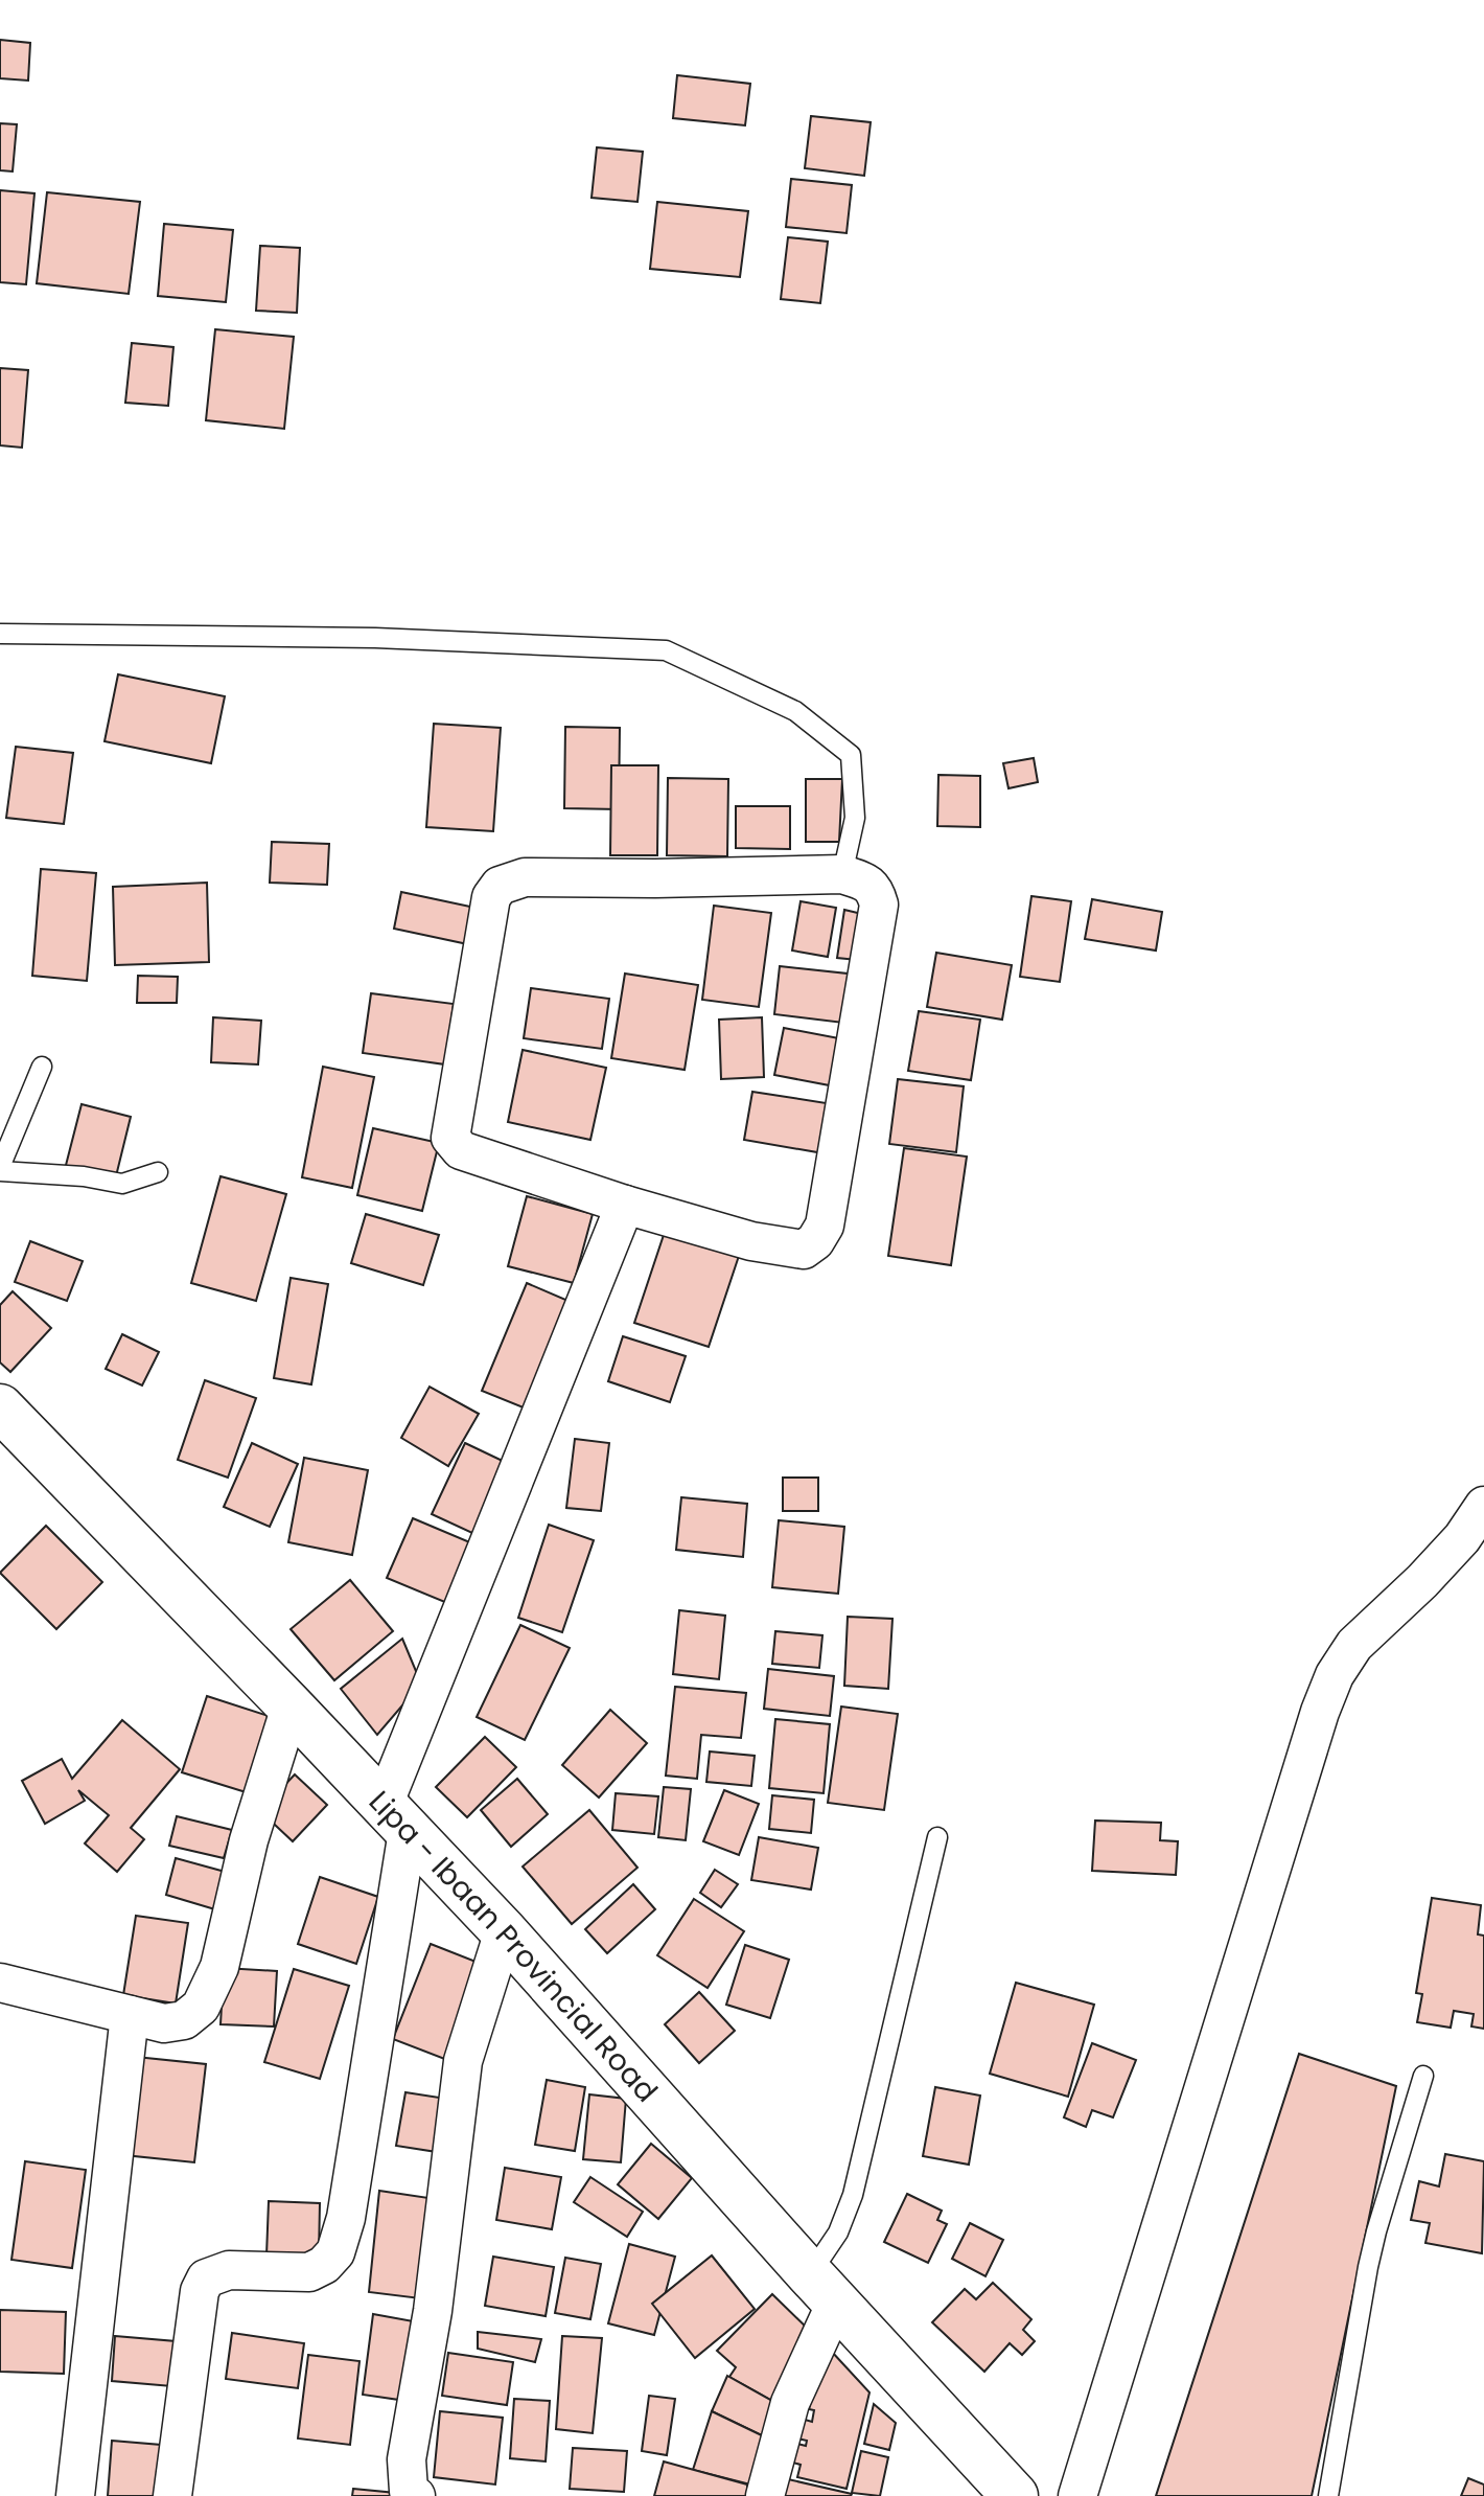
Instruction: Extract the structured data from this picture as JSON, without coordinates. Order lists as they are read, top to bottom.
{
  "streets": {
    "main road": ["Lipa - Ibaan Provincial Road"]
  }
}
